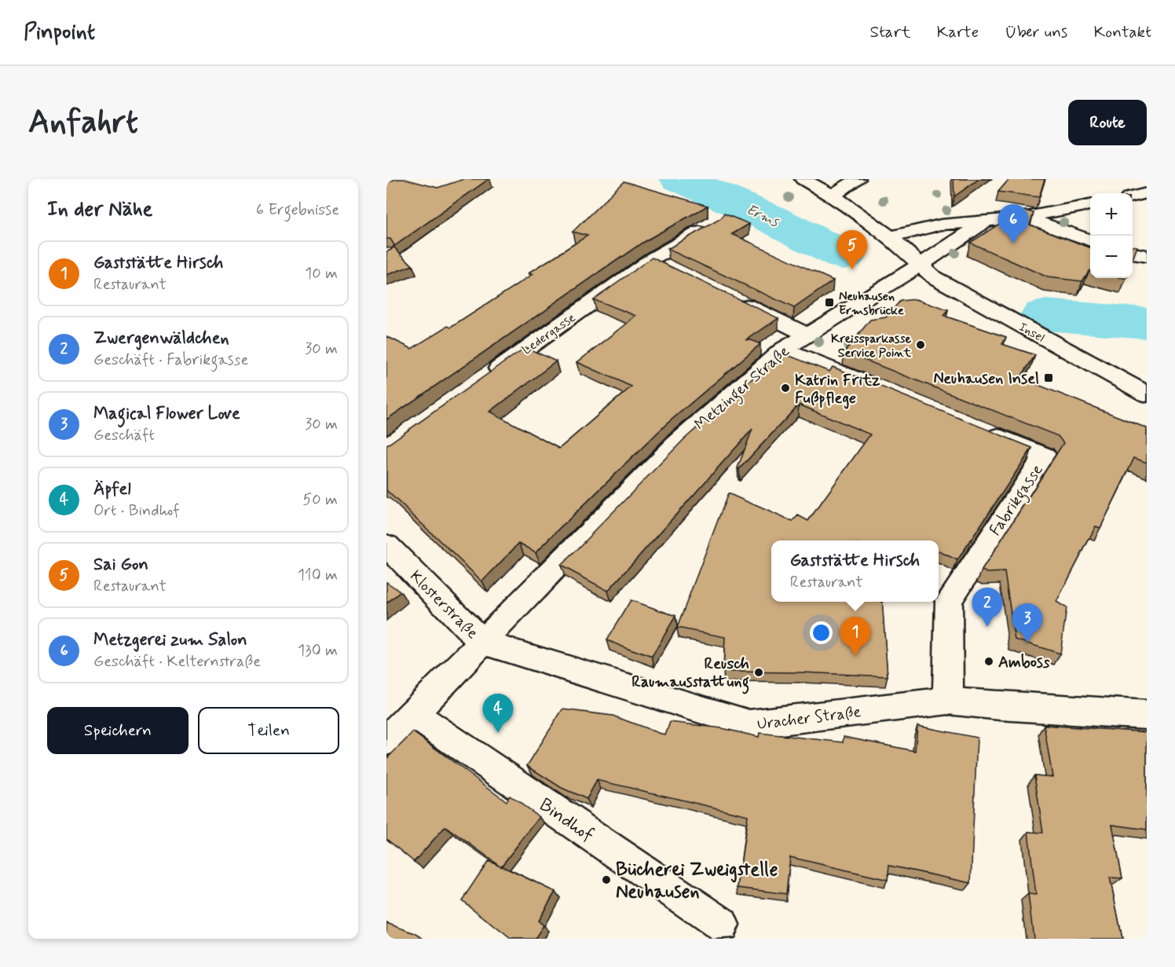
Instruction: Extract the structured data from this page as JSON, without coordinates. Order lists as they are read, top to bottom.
{
  "streets": {
    "street": [
      "Insel",
      "Ledergasse",
      "Metzinger Straße",
      "Fabrikgasse",
      "Klosterstraße",
      "Uracher Straße",
      "Bindhof"
    ]
  },
  "crossings": [
    ["Insel", "Metzinger Straße"],
    ["Metzinger Straße", "Klosterstraße"],
    ["Metzinger Straße", "Uracher Straße"],
    ["Metzinger Straße", "Bindhof"],
    ["Fabrikgasse", "Uracher Straße"],
    ["Klosterstraße", "Uracher Straße"]
  ],
  "water": ["Erms"],
  "places": {
    "transit": ["Neuhausen Ermsbrücke", "Neuhausen Insel"],
    "other": [
      "Kreissparkasse Service Point",
      "Katrin Fritz Fußpflege",
      "Amboss",
      "Reusch Raumausstattung",
      "Bücherei Zweigstelle Neuhausen"
    ]
  },
  "page": {
    "header": "Pinpoint",
    "nav": [
      "Start",
      "Karte",
      "Über uns",
      "Kontakt"
    ],
    "buttons": [
      "Route",
      ["Speichern", "Teilen"]
    ],
    "title": "Anfahrt",
    "heading": ["In der Nähe", "6 Ergebnisse"],
    "map_buttons": ["+", "−"],
    "pins": [
      "6",
      "5",
      "2",
      "3",
      "1",
      "4"
    ],
    "list": [
      {
        "mark": "1",
        "name": "Gaststätte Hirsch",
        "note": "Restaurant",
        "value": "10 m"
      },
      {
        "mark": "2",
        "name": "Zwergenwäldchen",
        "note": "Geschäft · Fabrikgasse",
        "value": "30 m"
      },
      {
        "mark": "3",
        "name": "Magical Flower Love",
        "note": "Geschäft",
        "value": "30 m"
      },
      {
        "mark": "4",
        "name": "Äpfel",
        "note": "Ort · Bindhof",
        "value": "50 m"
      },
      {
        "mark": "5",
        "name": "Sai Gon",
        "note": "Restaurant",
        "value": "110 m"
      },
      {
        "mark": "6",
        "name": "Metzgerei zum Salon",
        "note": "Geschäft · Kelternstraße",
        "value": "130 m"
      }
    ],
    "popup": ["Gaststätte Hirsch", "Restaurant"]
  }
}
